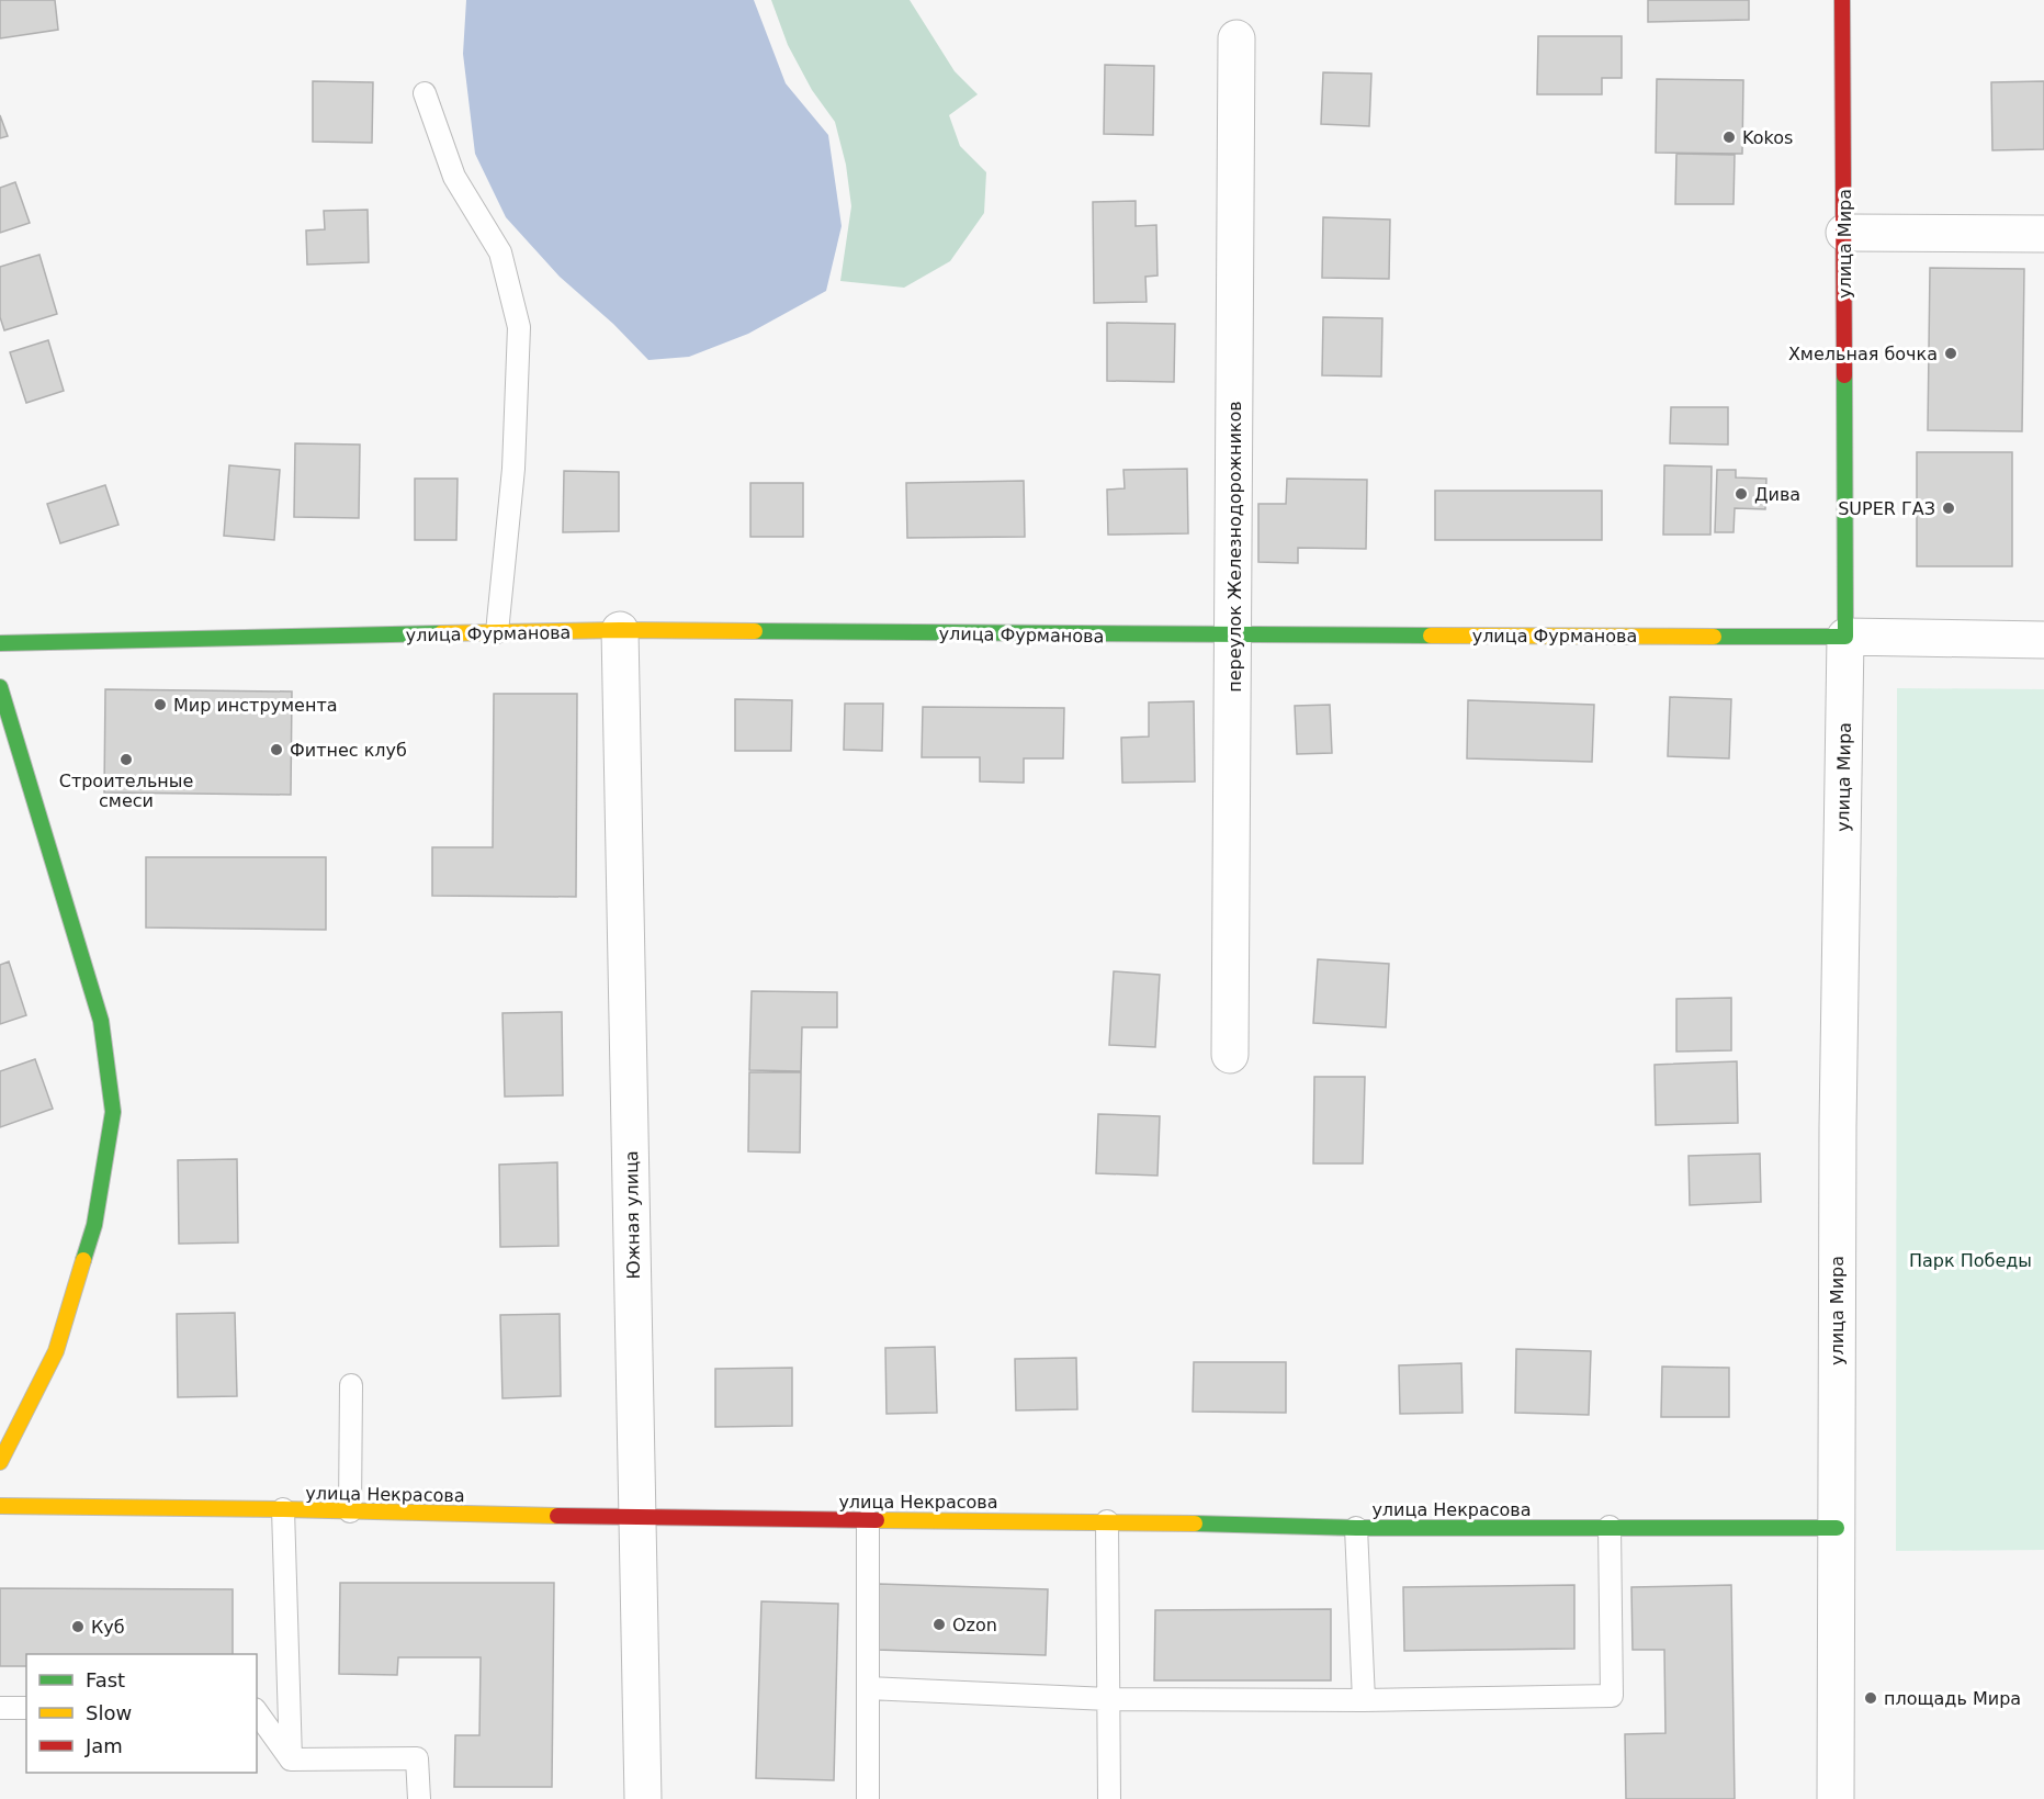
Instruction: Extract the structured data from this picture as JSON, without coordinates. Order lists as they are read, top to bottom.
{
  "streets": {
    "main road": ["улица Мира", "улица Фурманова", "улица Некрасова"],
    "street": ["переулок Железнодорожников", "Южная улица"]
  },
  "crossings": [
    ["улица Мира", "улица Фурманова"],
    ["улица Мира", "улица Некрасова"],
    ["переулок Железнодорожников", "улица Фурманова"],
    ["улица Фурманова", "Южная улица"],
    ["Южная улица", "улица Некрасова"]
  ],
  "parks": ["Парк Победы"],
  "places": [
    "Kokos",
    "Хмельная бочка",
    "Дива",
    "SUPER ГАЗ",
    "Мир инструмента",
    "Фитнес клуб",
    "Строительные смеси",
    "Ozon",
    "Куб",
    "площадь Мира"
  ],
  "legend": ["Fast", "Slow", "Jam"]
}
